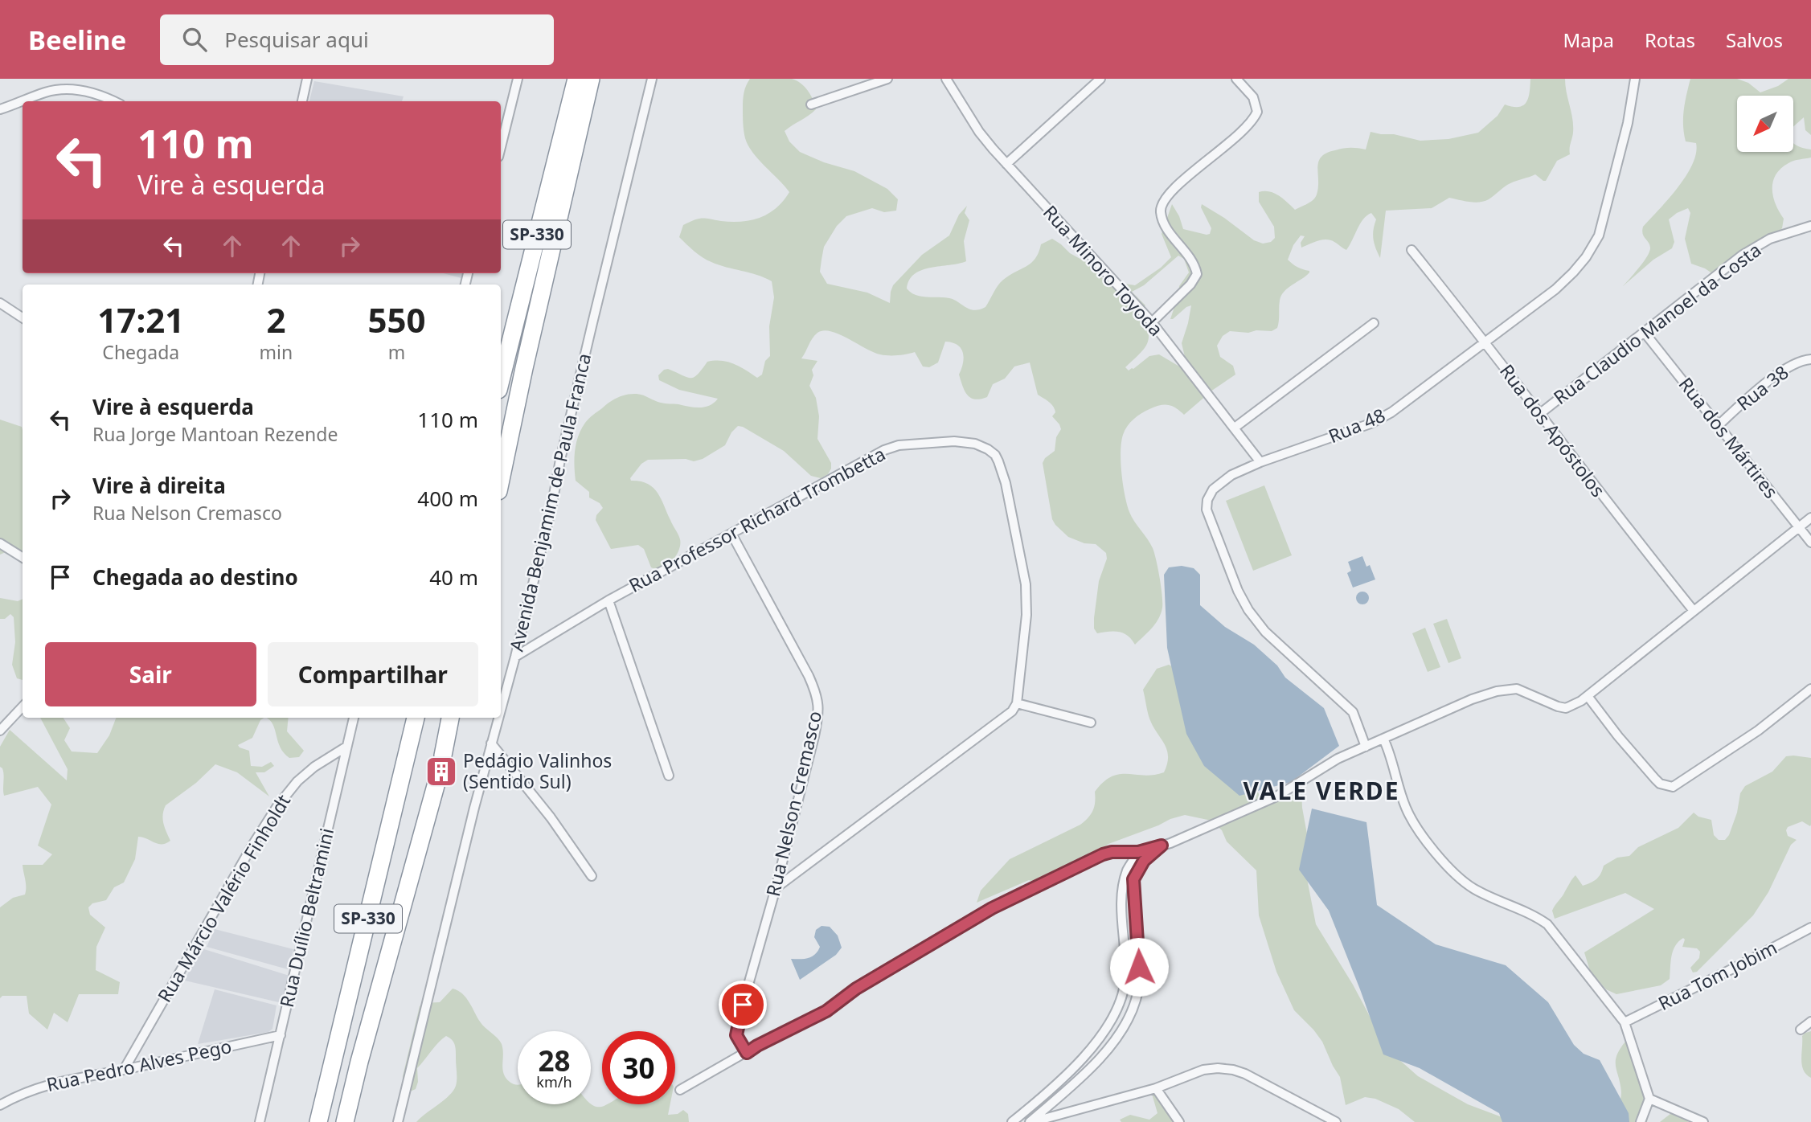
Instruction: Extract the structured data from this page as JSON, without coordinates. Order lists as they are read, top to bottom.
{
  "streets": {
    "highway": ["SP-330"],
    "street": [
      "Rua Minoro Toyoda",
      "Rua Claudio Manoel da Costa",
      "Rua 38",
      "Rua 48",
      "Rua dos Apóstolos",
      "Rua dos Mártires",
      "Avenida Benjamim de Paula Franca",
      "Rua Professor Richard Trombetta",
      "Rua Nelson Cremasco",
      "Rua Márcio Valério Finholdt",
      "Rua Duílio Beltramini",
      "Rua Tom Jobim",
      "Rua Pedro Alves Pego"
    ]
  },
  "crossings": [
    ["Rua Minoro Toyoda", "Rua 48"],
    ["Rua Claudio Manoel da Costa", "Rua dos Apóstolos"],
    ["Rua Claudio Manoel da Costa", "Rua dos Mártires"],
    ["Rua 38", "Rua dos Mártires"],
    ["Rua 48", "Rua dos Apóstolos"],
    ["Avenida Benjamim de Paula Franca", "Rua Professor Richard Trombetta"],
    ["Rua Professor Richard Trombetta", "Rua Nelson Cremasco"],
    ["Rua Márcio Valério Finholdt", "Rua Duílio Beltramini"],
    ["Rua Márcio Valério Finholdt", "Rua Pedro Alves Pego"],
    ["Rua Duílio Beltramini", "Rua Pedro Alves Pego"]
  ],
  "districts": ["VALE VERDE"],
  "places": {
    "building": ["Pedágio Valinhos (Sentido Sul)"]
  },
  "north": "bottom left",
  "page": {
    "header": "Beeline",
    "search": "Pesquisar aqui",
    "nav": ["Mapa", "Rotas", "Salvos"],
    "turn": ["110 m", "Vire à esquerda"],
    "eta": [
      "17:21",
      "Chegada",
      "2",
      "min",
      "550",
      "m"
    ],
    "list": [
      {
        "name": "Vire à esquerda",
        "note": "Rua Jorge Mantoan Rezende",
        "value": "110 m"
      },
      {
        "name": "Vire à direita",
        "note": "Rua Nelson Cremasco",
        "value": "400 m"
      },
      {
        "name": "Chegada ao destino",
        "value": "40 m"
      }
    ],
    "buttons": ["Sair", "Compartilhar"],
    "speed": "28 km/h",
    "limit": "30"
  }
}
